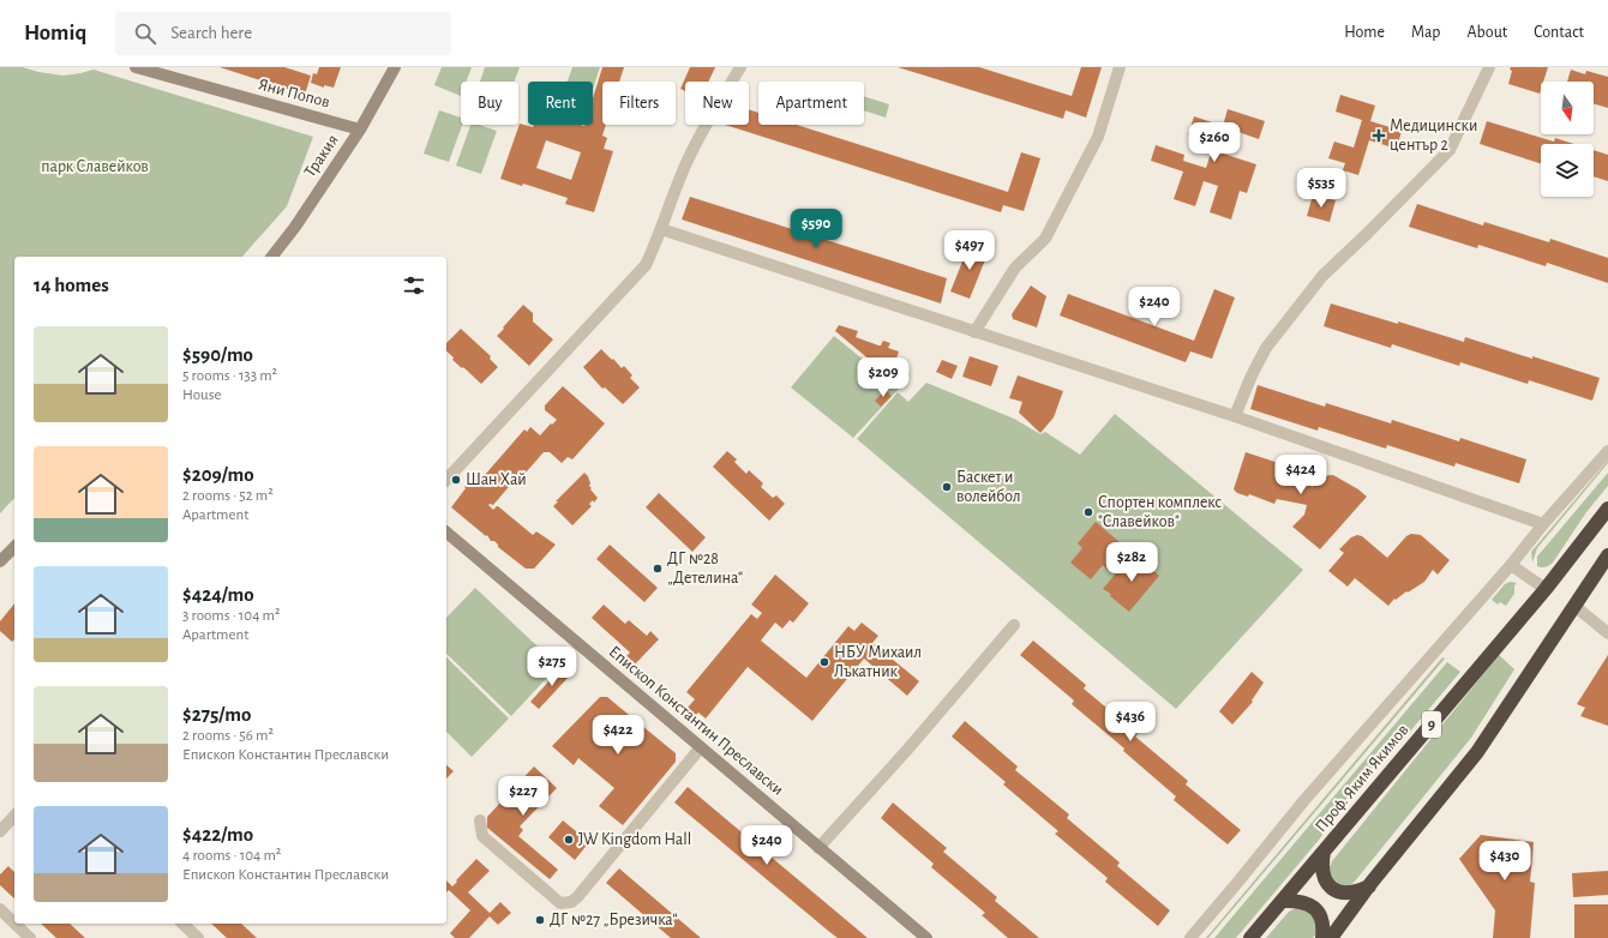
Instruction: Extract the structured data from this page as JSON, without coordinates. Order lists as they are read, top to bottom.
{
  "streets": {
    "highway": ["9", "Проф. Яким Якимов"],
    "street": ["Яни Попов", "Тракия", "Епископ Константин Преславски"]
  },
  "crossings": [
    ["Яни Попов", "Тракия"]
  ],
  "parks": ["парк Славейков"],
  "places": {
    "health": ["Медицински център 2"],
    "other": [
      "Шан Хай",
      "Баскет и волейбол",
      "Спортен комплекс \"Славейков\"",
      "ДГ №28 „Детелина“",
      "НБУ Михаил Лъкатник",
      "JW Kingdom Hall",
      "ДГ №27 „Брезичка“"
    ]
  },
  "north": "bottom",
  "page": {
    "header": "Homiq",
    "search": "Search here",
    "nav": [
      "Home",
      "Map",
      "About",
      "Contact"
    ],
    "chip": [
      "Buy",
      "Rent",
      "Filters",
      "New",
      "Apartment"
    ],
    "price": [
      "$260",
      "$535",
      "$590",
      "$497",
      "$240",
      "$209",
      "$424",
      "$282",
      "$275",
      "$436",
      "$422",
      "$227",
      "$240",
      "$430"
    ],
    "heading": "14 homes",
    "list": [
      {
        "name": "$590/mo",
        "note": "5 rooms · 133 m² · House"
      },
      {
        "name": "$209/mo",
        "note": "2 rooms · 52 m² · Apartment"
      },
      {
        "name": "$424/mo",
        "note": "3 rooms · 104 m² · Apartment"
      },
      {
        "name": "$275/mo",
        "note": "2 rooms · 56 m² · Епископ Константин Преславски"
      },
      {
        "name": "$422/mo",
        "note": "4 rooms · 104 m² · Епископ Константин Преславски"
      }
    ]
  }
}
